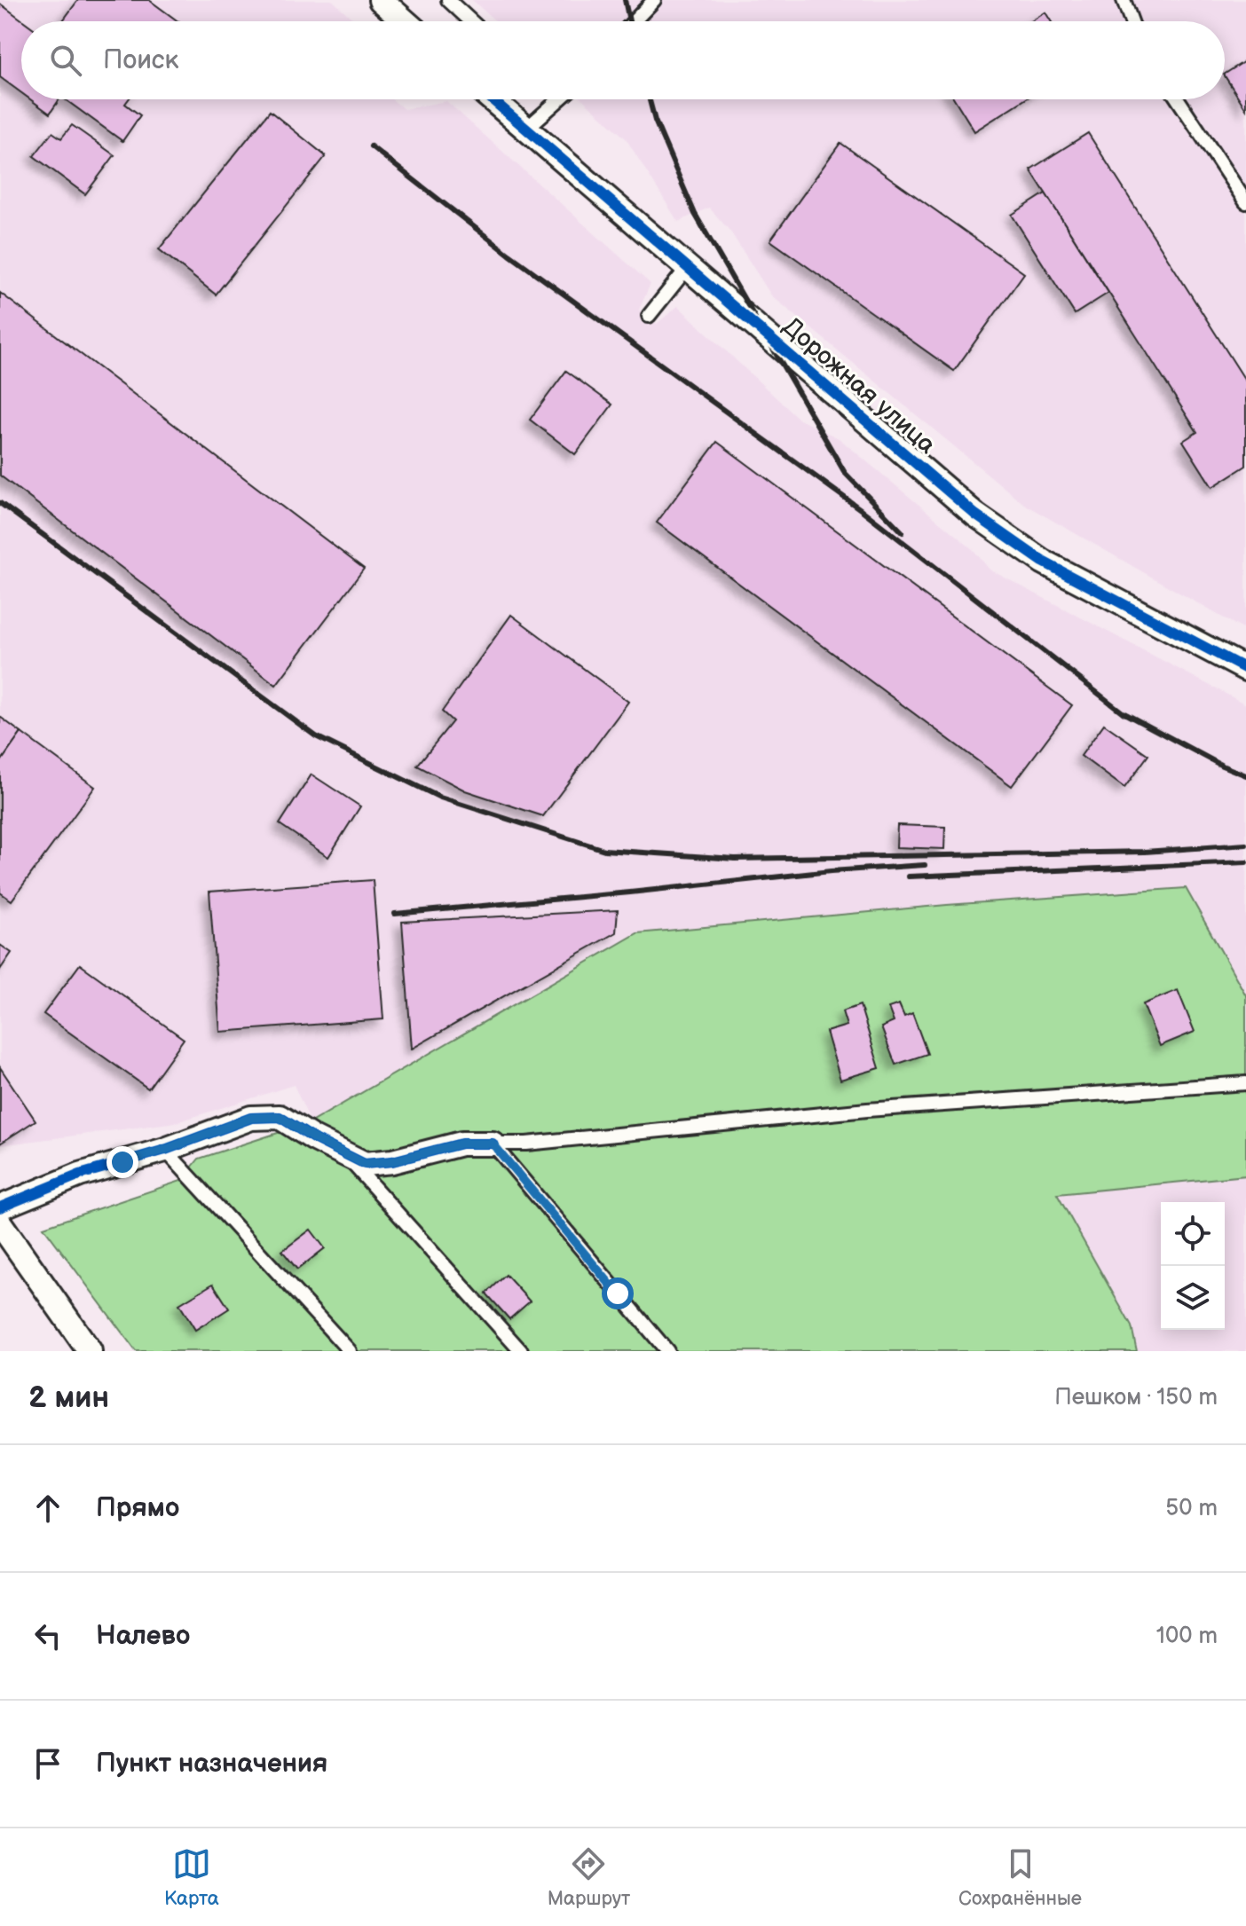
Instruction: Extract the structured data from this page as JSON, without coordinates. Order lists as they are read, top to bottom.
{
  "streets": {
    "street": ["Дорожная улица"]
  },
  "page": {
    "search": "Поиск",
    "heading": ["2 мин", "Пешком · 150 m"],
    "list": [
      ["Прямо", "50 m"],
      ["Налево", "100 m"],
      "Пункт назначения"
    ],
    "nav": ["Карта", "Маршрут", "Сохранённые"]
  }
}
